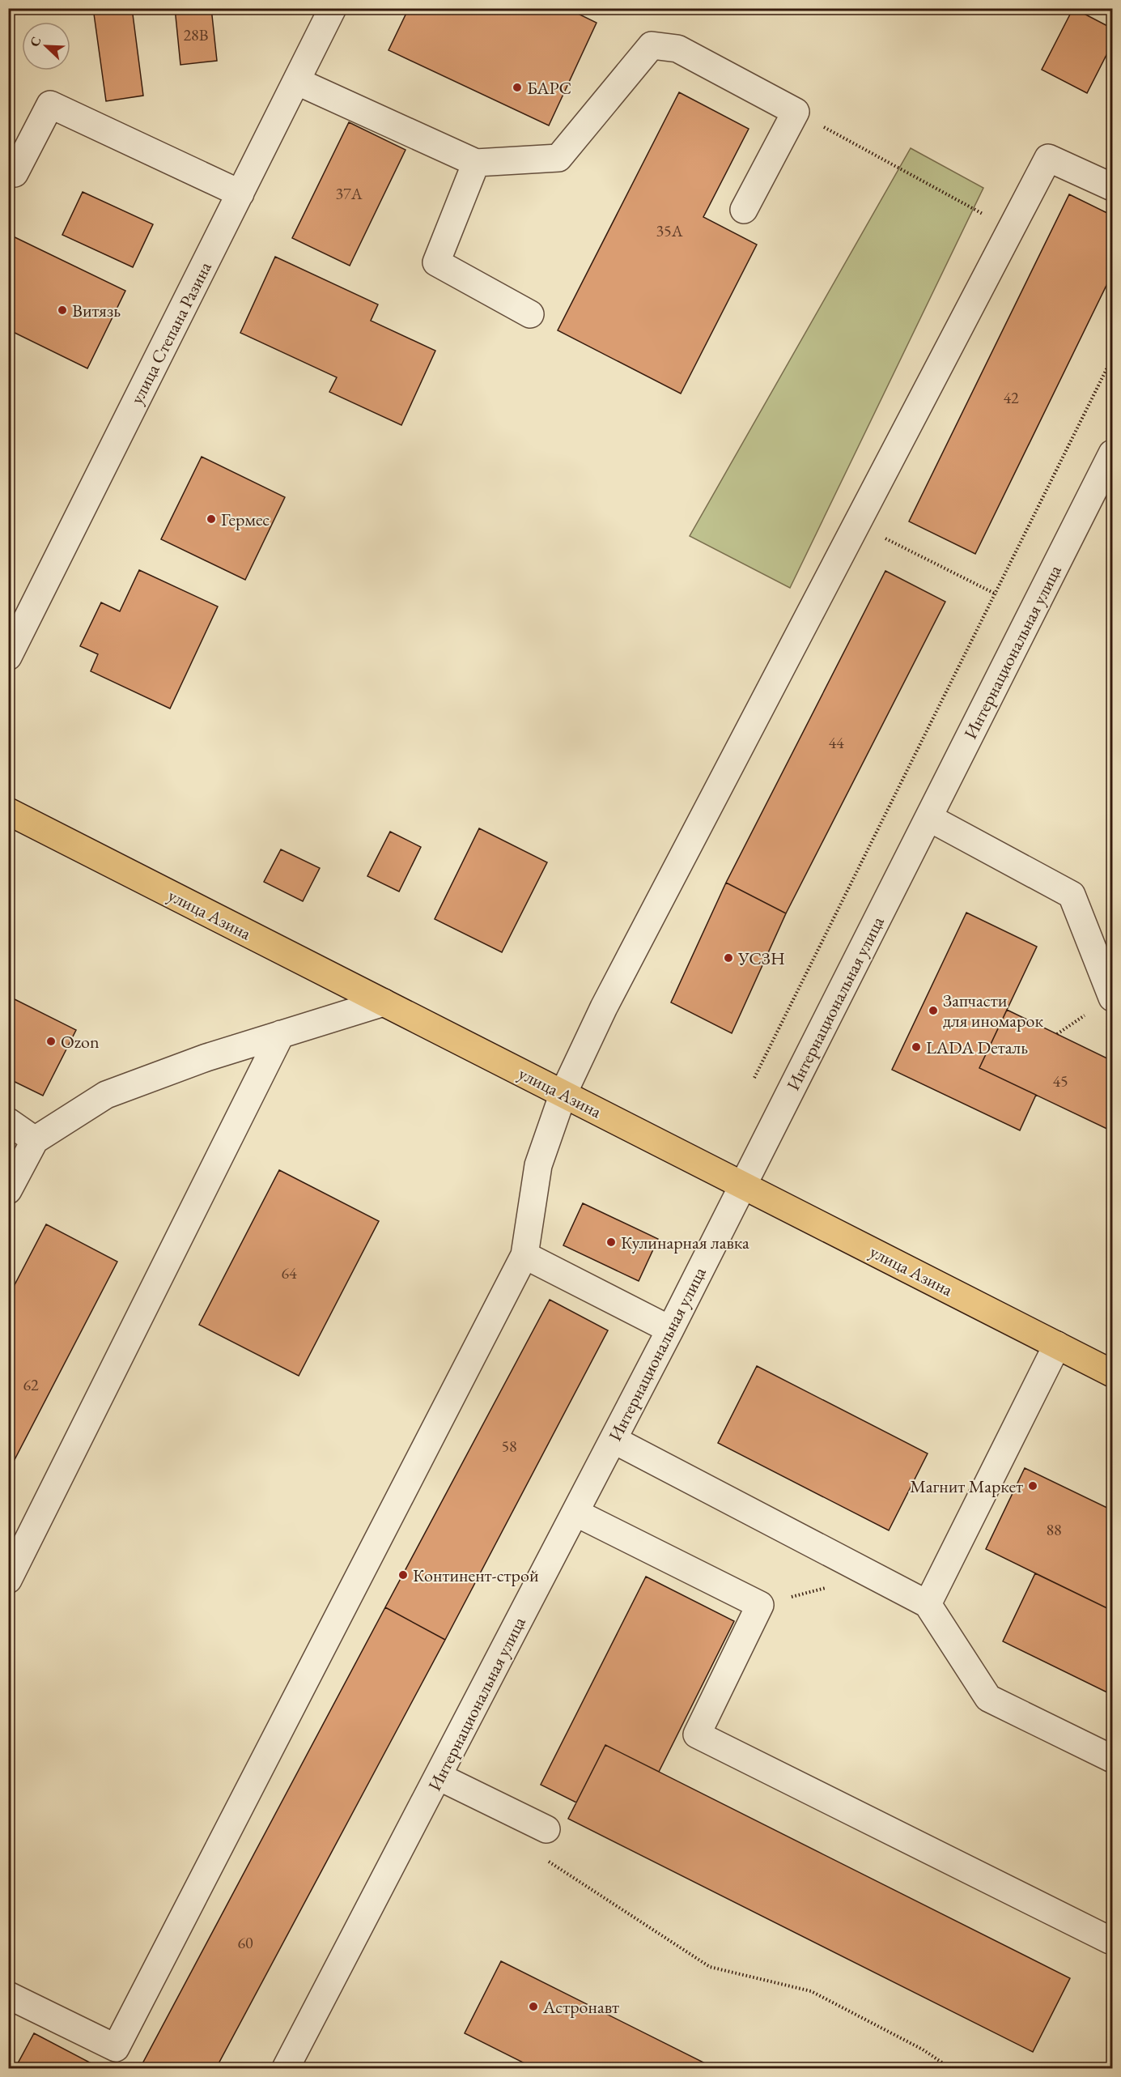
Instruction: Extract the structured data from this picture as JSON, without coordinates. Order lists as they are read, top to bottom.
{
  "streets": {
    "main road": ["улица Азина"],
    "street": ["улица Степана Разина", "Интернациональная улица"]
  },
  "crossings": [
    ["Интернациональная улица", "улица Азина"]
  ],
  "places": [
    "БАРС",
    "Витязь",
    "Гермес",
    "УСЗН",
    "Запчасти для иномарок",
    "Ozon",
    "LADA Dеталь",
    "Кулинарная лавка",
    "Магнит Маркет",
    "Континент-строй",
    "Астронавт"
  ],
  "house_numbers": [
    "28В",
    "37А",
    "35А",
    "42",
    "44",
    "45",
    "64",
    "62",
    "58",
    "88",
    "60"
  ],
  "north": "top left"
}
